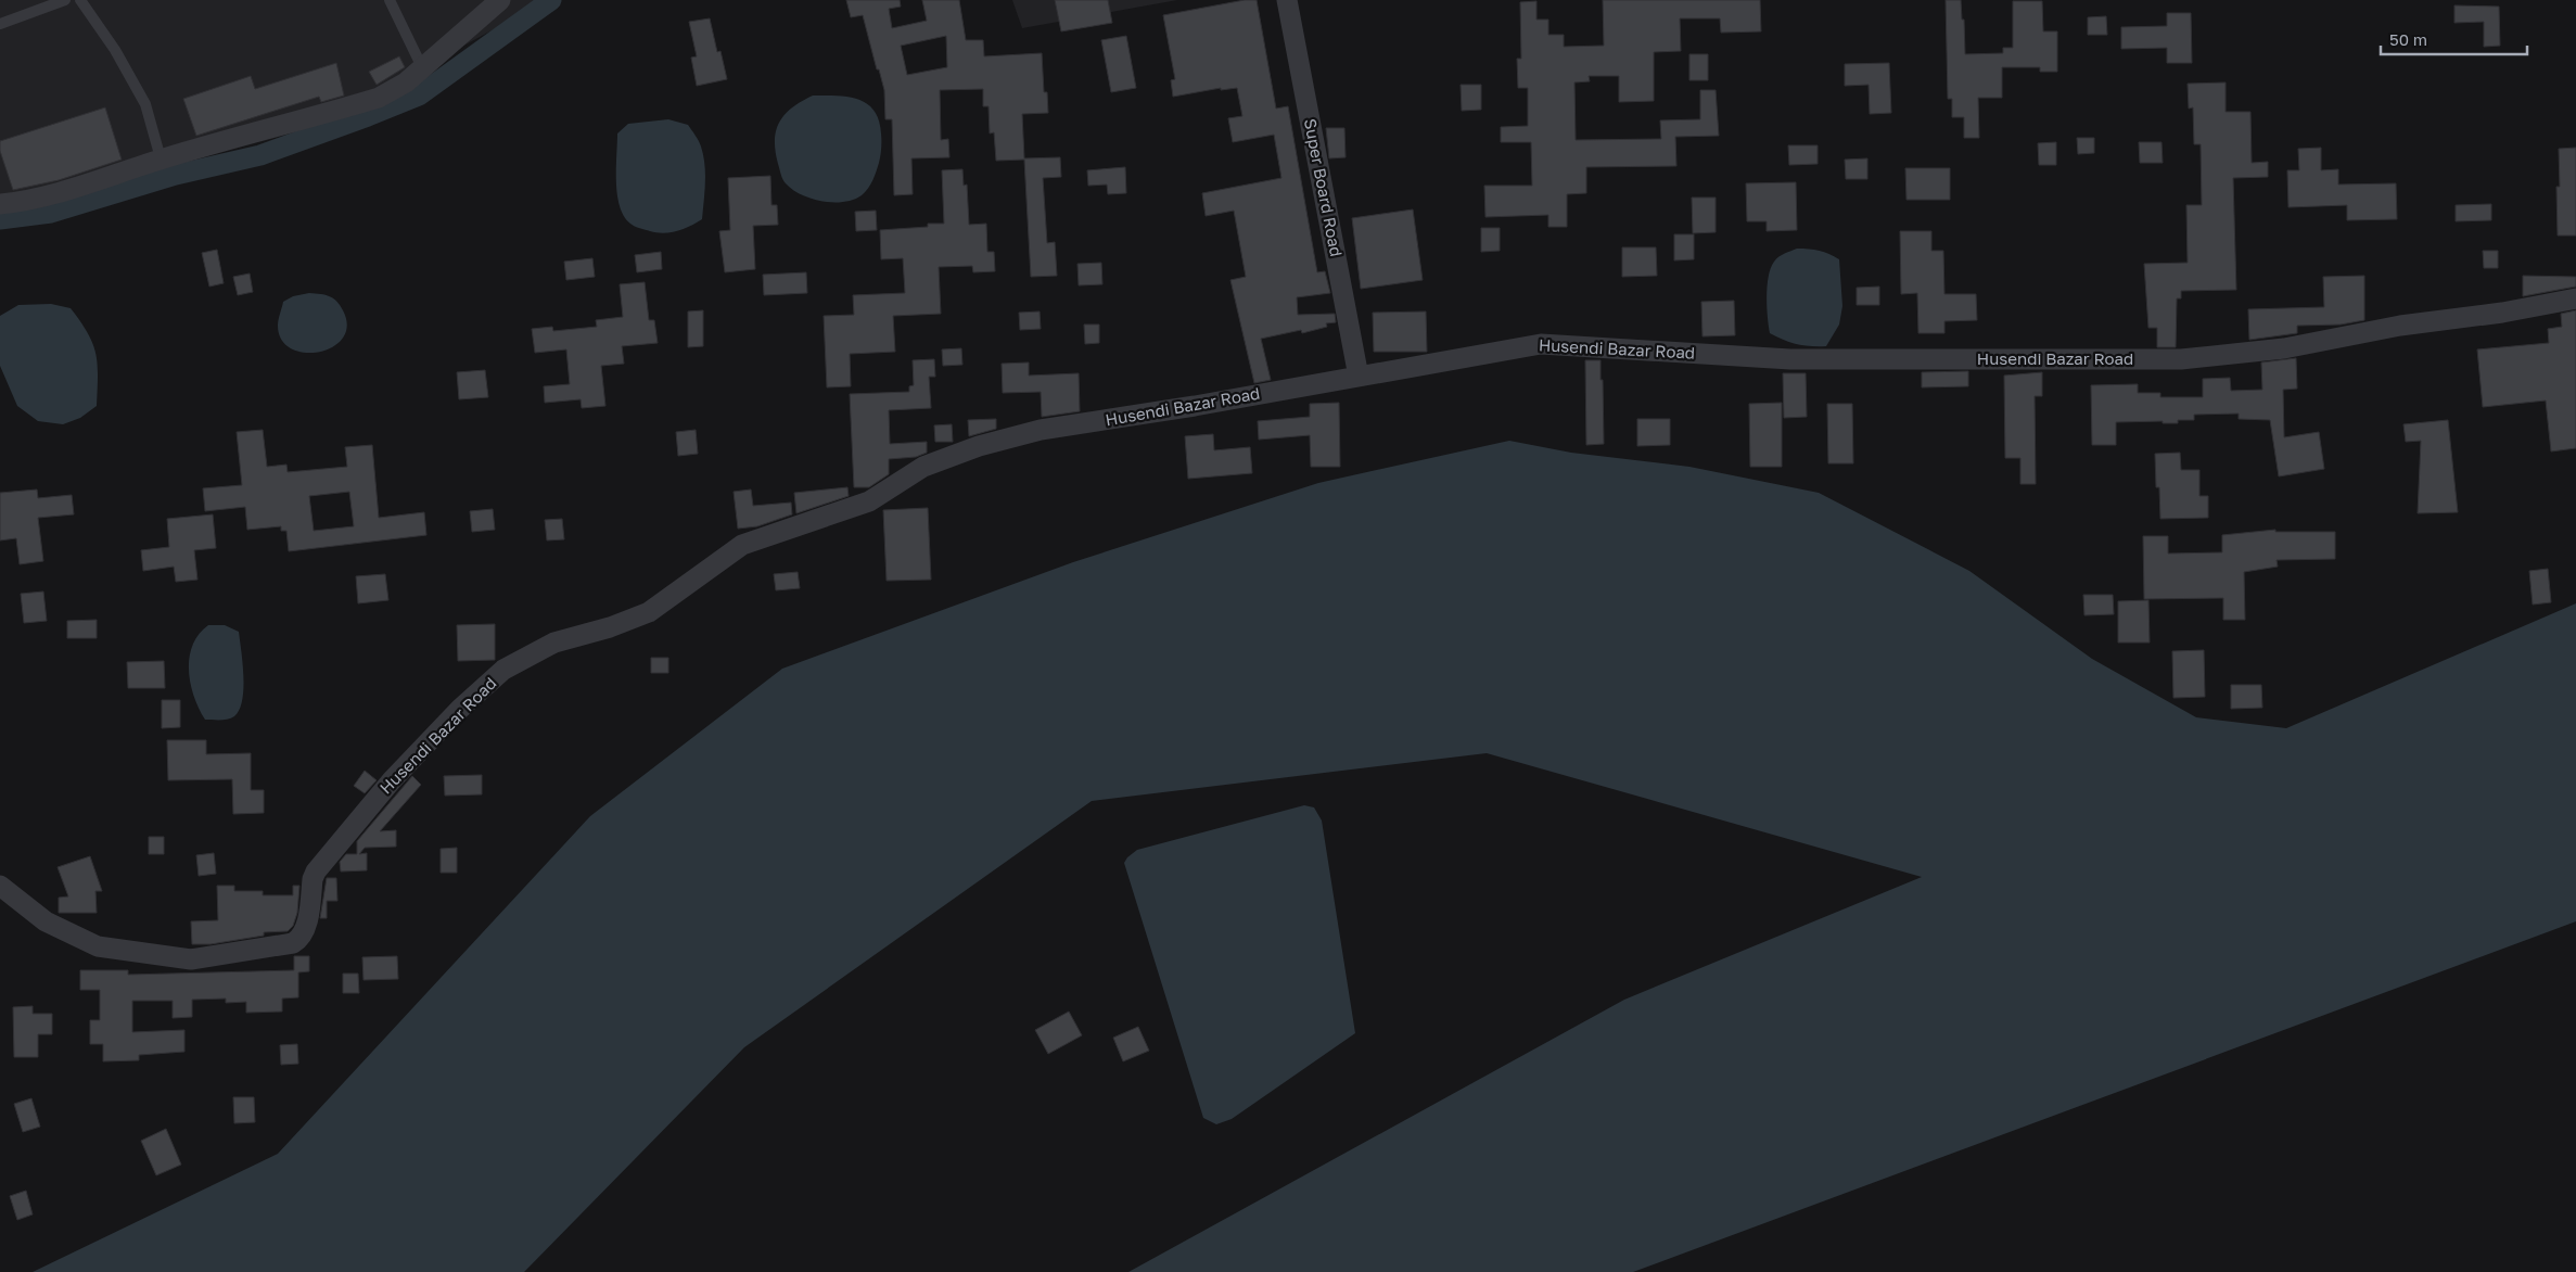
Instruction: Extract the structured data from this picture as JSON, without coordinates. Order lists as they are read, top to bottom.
{
  "streets": {
    "street": ["Super Board Road", "Husendi Bazar Road"]
  },
  "crossings": [
    ["Super Board Road", "Husendi Bazar Road"]
  ],
  "scale_bar": "50 m"
}
